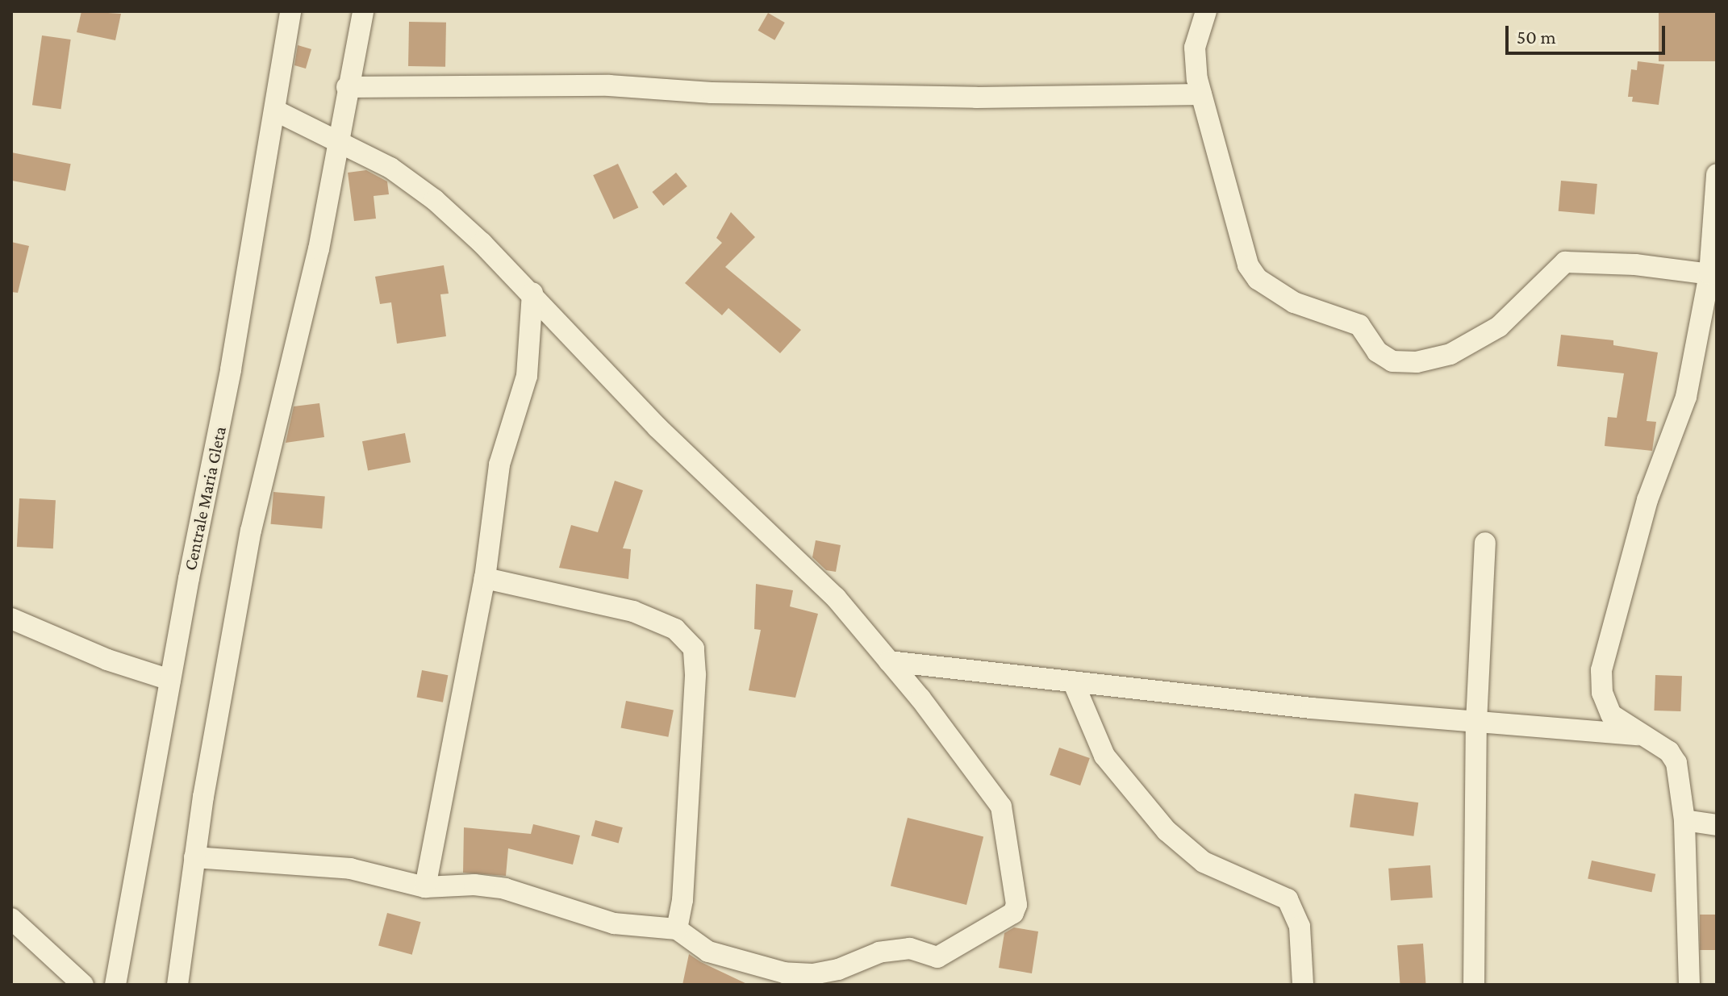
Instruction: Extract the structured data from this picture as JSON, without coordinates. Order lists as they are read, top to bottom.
{
  "streets": {
    "street": ["Centrale Maria Gleta"]
  },
  "scale_bar": "50 m"
}
